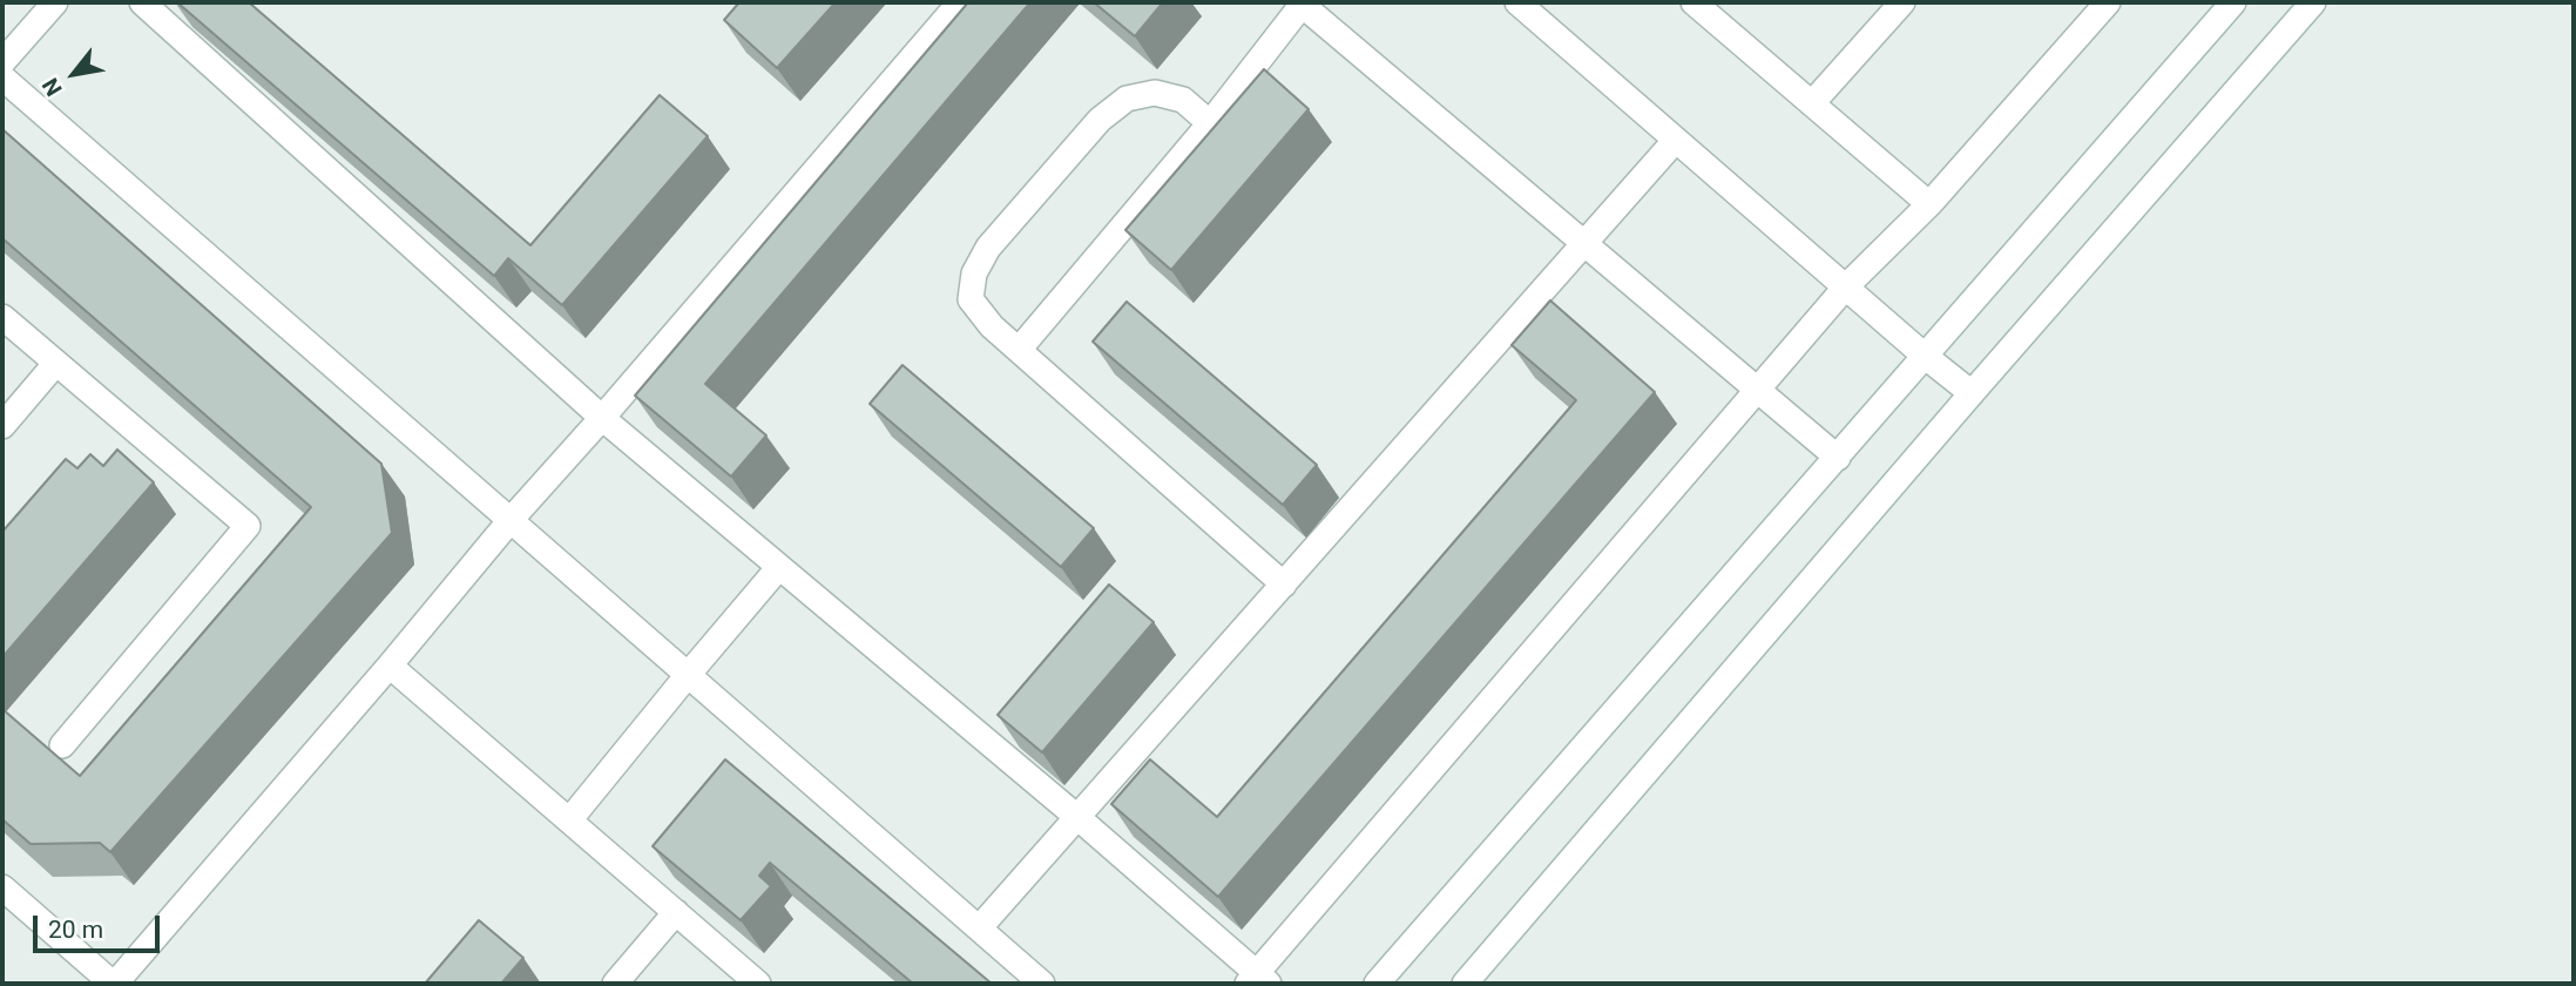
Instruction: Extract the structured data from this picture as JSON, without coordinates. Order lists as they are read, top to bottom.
{
  "scale_bar": "20 m",
  "north": "bottom left"
}
